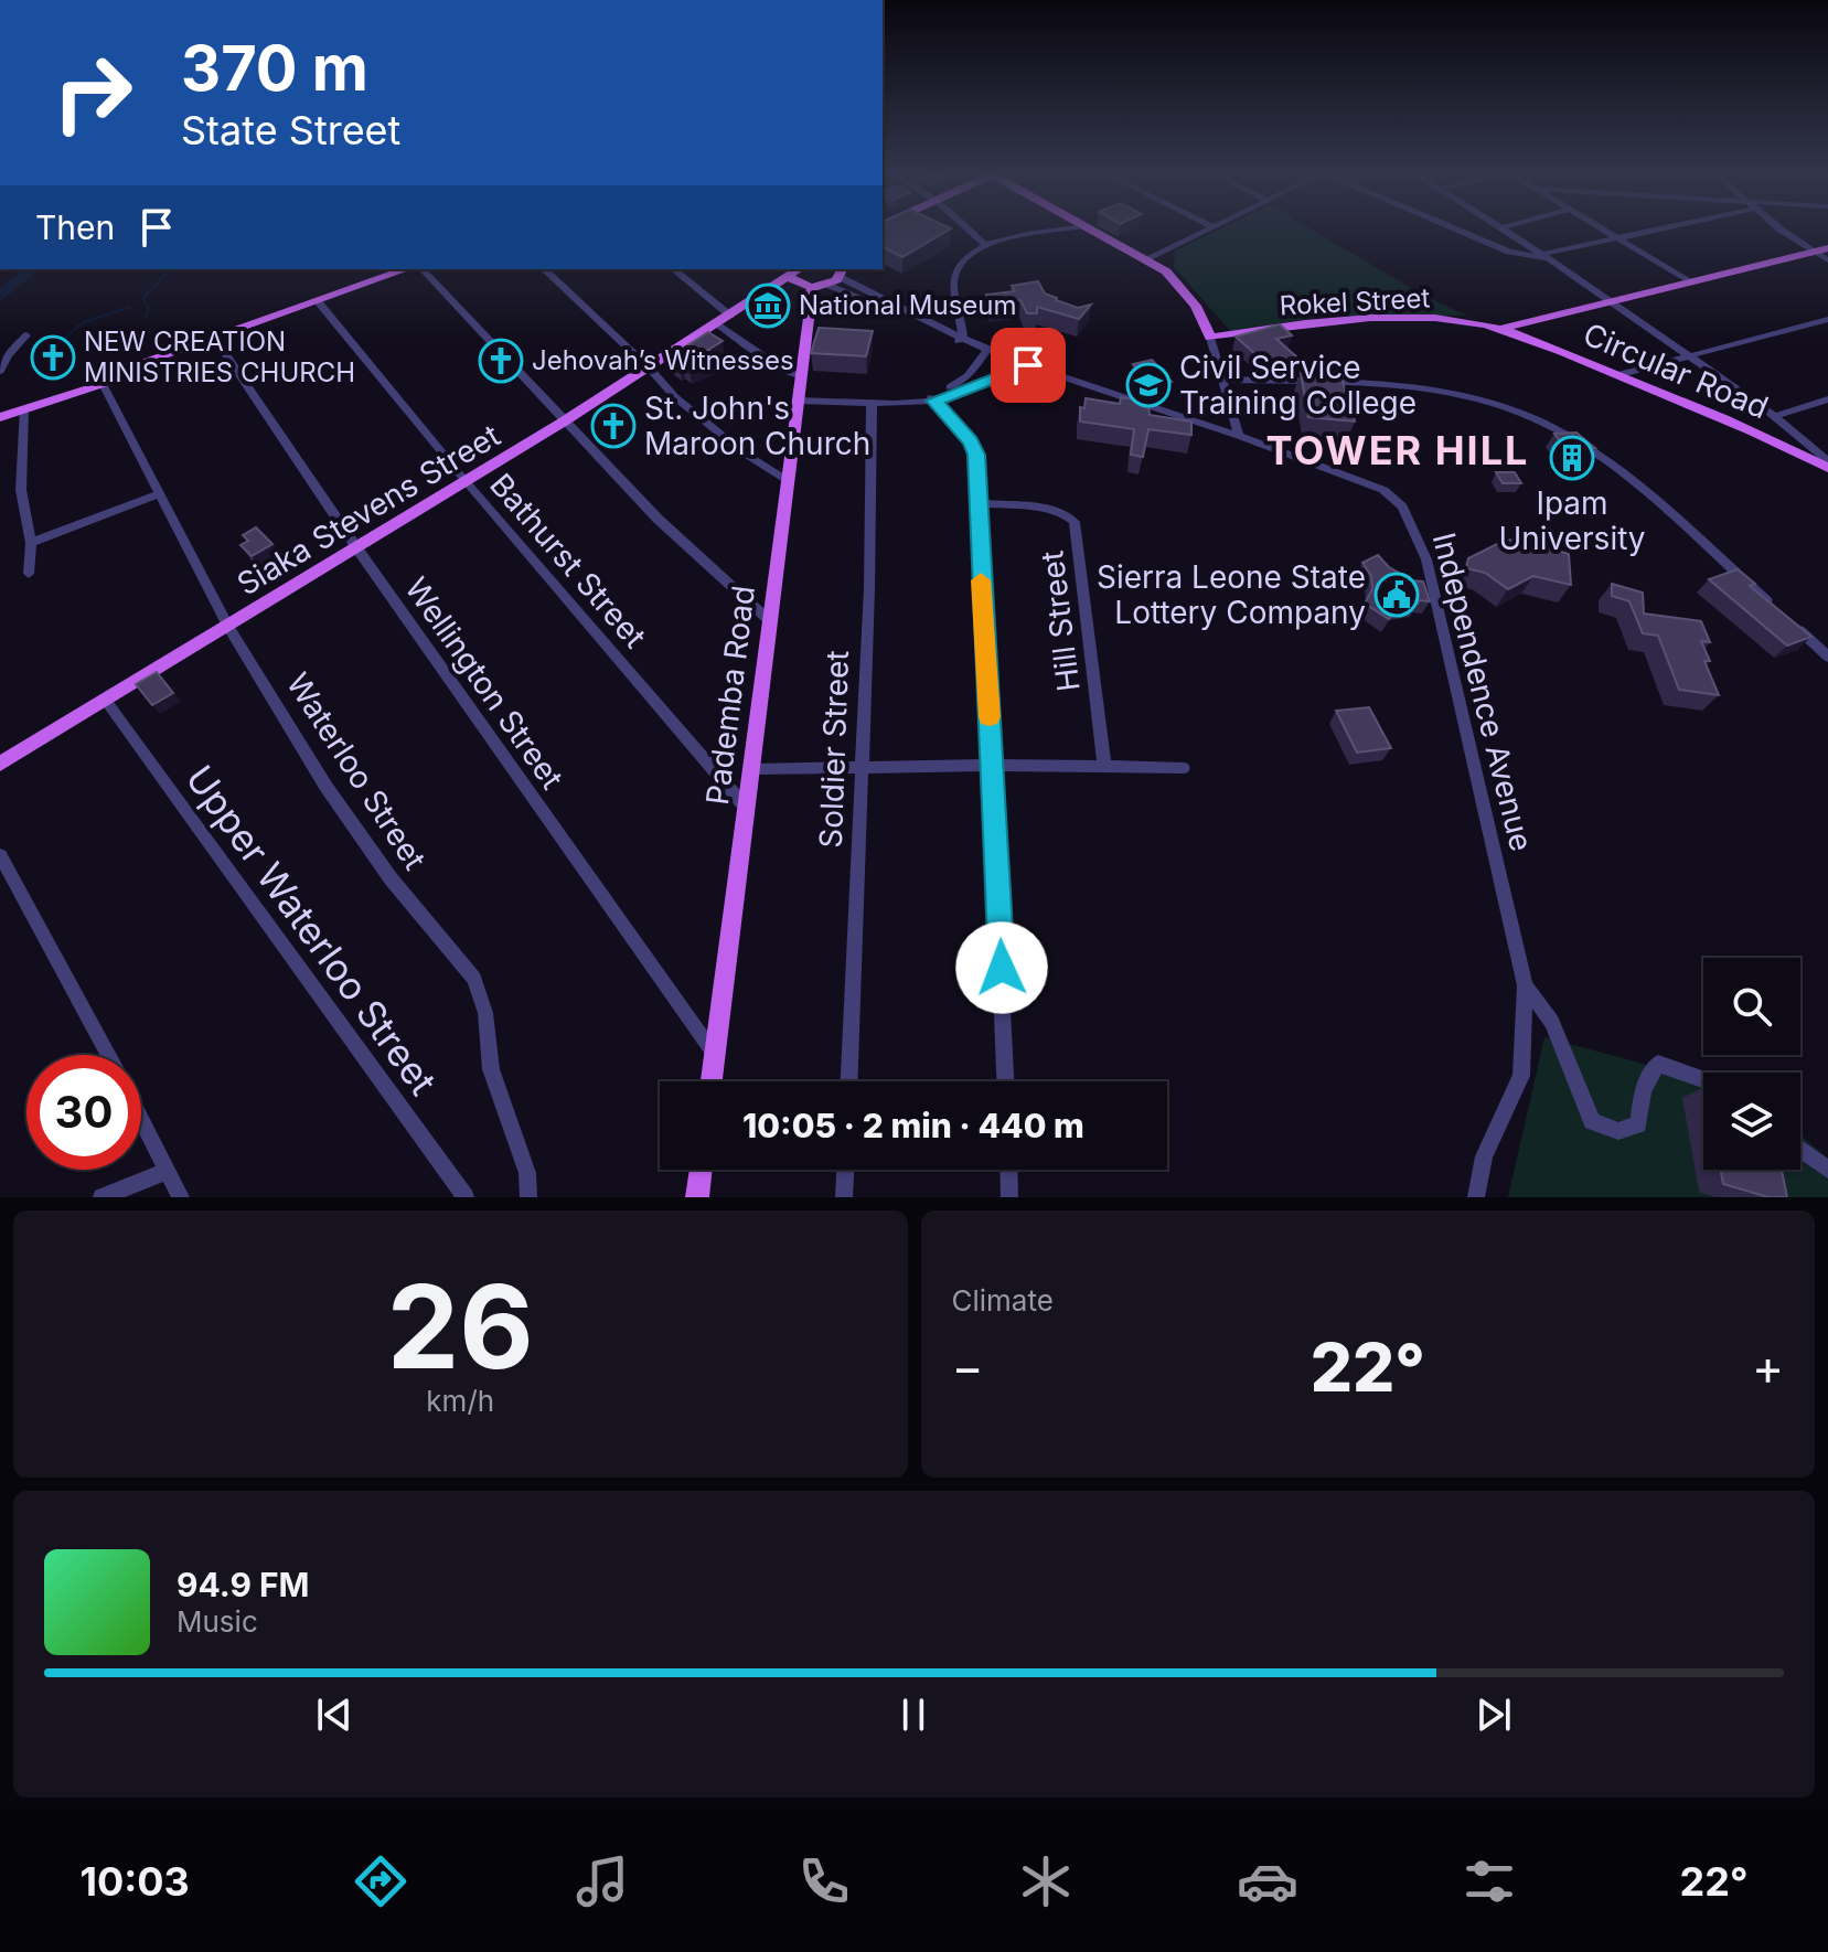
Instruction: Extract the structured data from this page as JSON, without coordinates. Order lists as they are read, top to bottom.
{
  "streets": {
    "main road": [
      "Rokel Street",
      "Circular Road",
      "Siaka Stevens Street",
      "Pademba Road"
    ],
    "street": [
      "Bathurst Street",
      "Hill Street",
      "Wellington Street",
      "Independence Avenue",
      "Soldier Street",
      "Waterloo Street",
      "Upper Waterloo Street"
    ]
  },
  "crossings": [
    ["Rokel Street", "Circular Road"],
    ["Siaka Stevens Street", "Bathurst Street"],
    ["Siaka Stevens Street", "Wellington Street"],
    ["Siaka Stevens Street", "Pademba Road"],
    ["Siaka Stevens Street", "Waterloo Street"],
    ["Siaka Stevens Street", "Upper Waterloo Street"],
    ["Bathurst Street", "Pademba Road"],
    ["Wellington Street", "Pademba Road"]
  ],
  "districts": ["TOWER HILL"],
  "places": {
    "museum": ["National Museum"],
    "church": ["NEW CREATION MINISTRIES CHURCH", "Jehovah’s Witnesses", "St. John's Maroon Church"],
    "school or university": ["Civil Service Training College"],
    "building": ["Ipam University"],
    "public building": ["Sierra Leone State Lottery Company"]
  },
  "page": {
    "turn": ["370 m", "State Street"],
    "then": "Then",
    "limit": "30",
    "trip": "10:05 · 2 min · 440 m",
    "tile": [
      ["26", "km/h"],
      "Climate"
    ],
    "heat": ["−", "22°", "+"],
    "song": ["94.9 FM", "Music"],
    "tabs": ["10:03", "22°"]
  }
}
